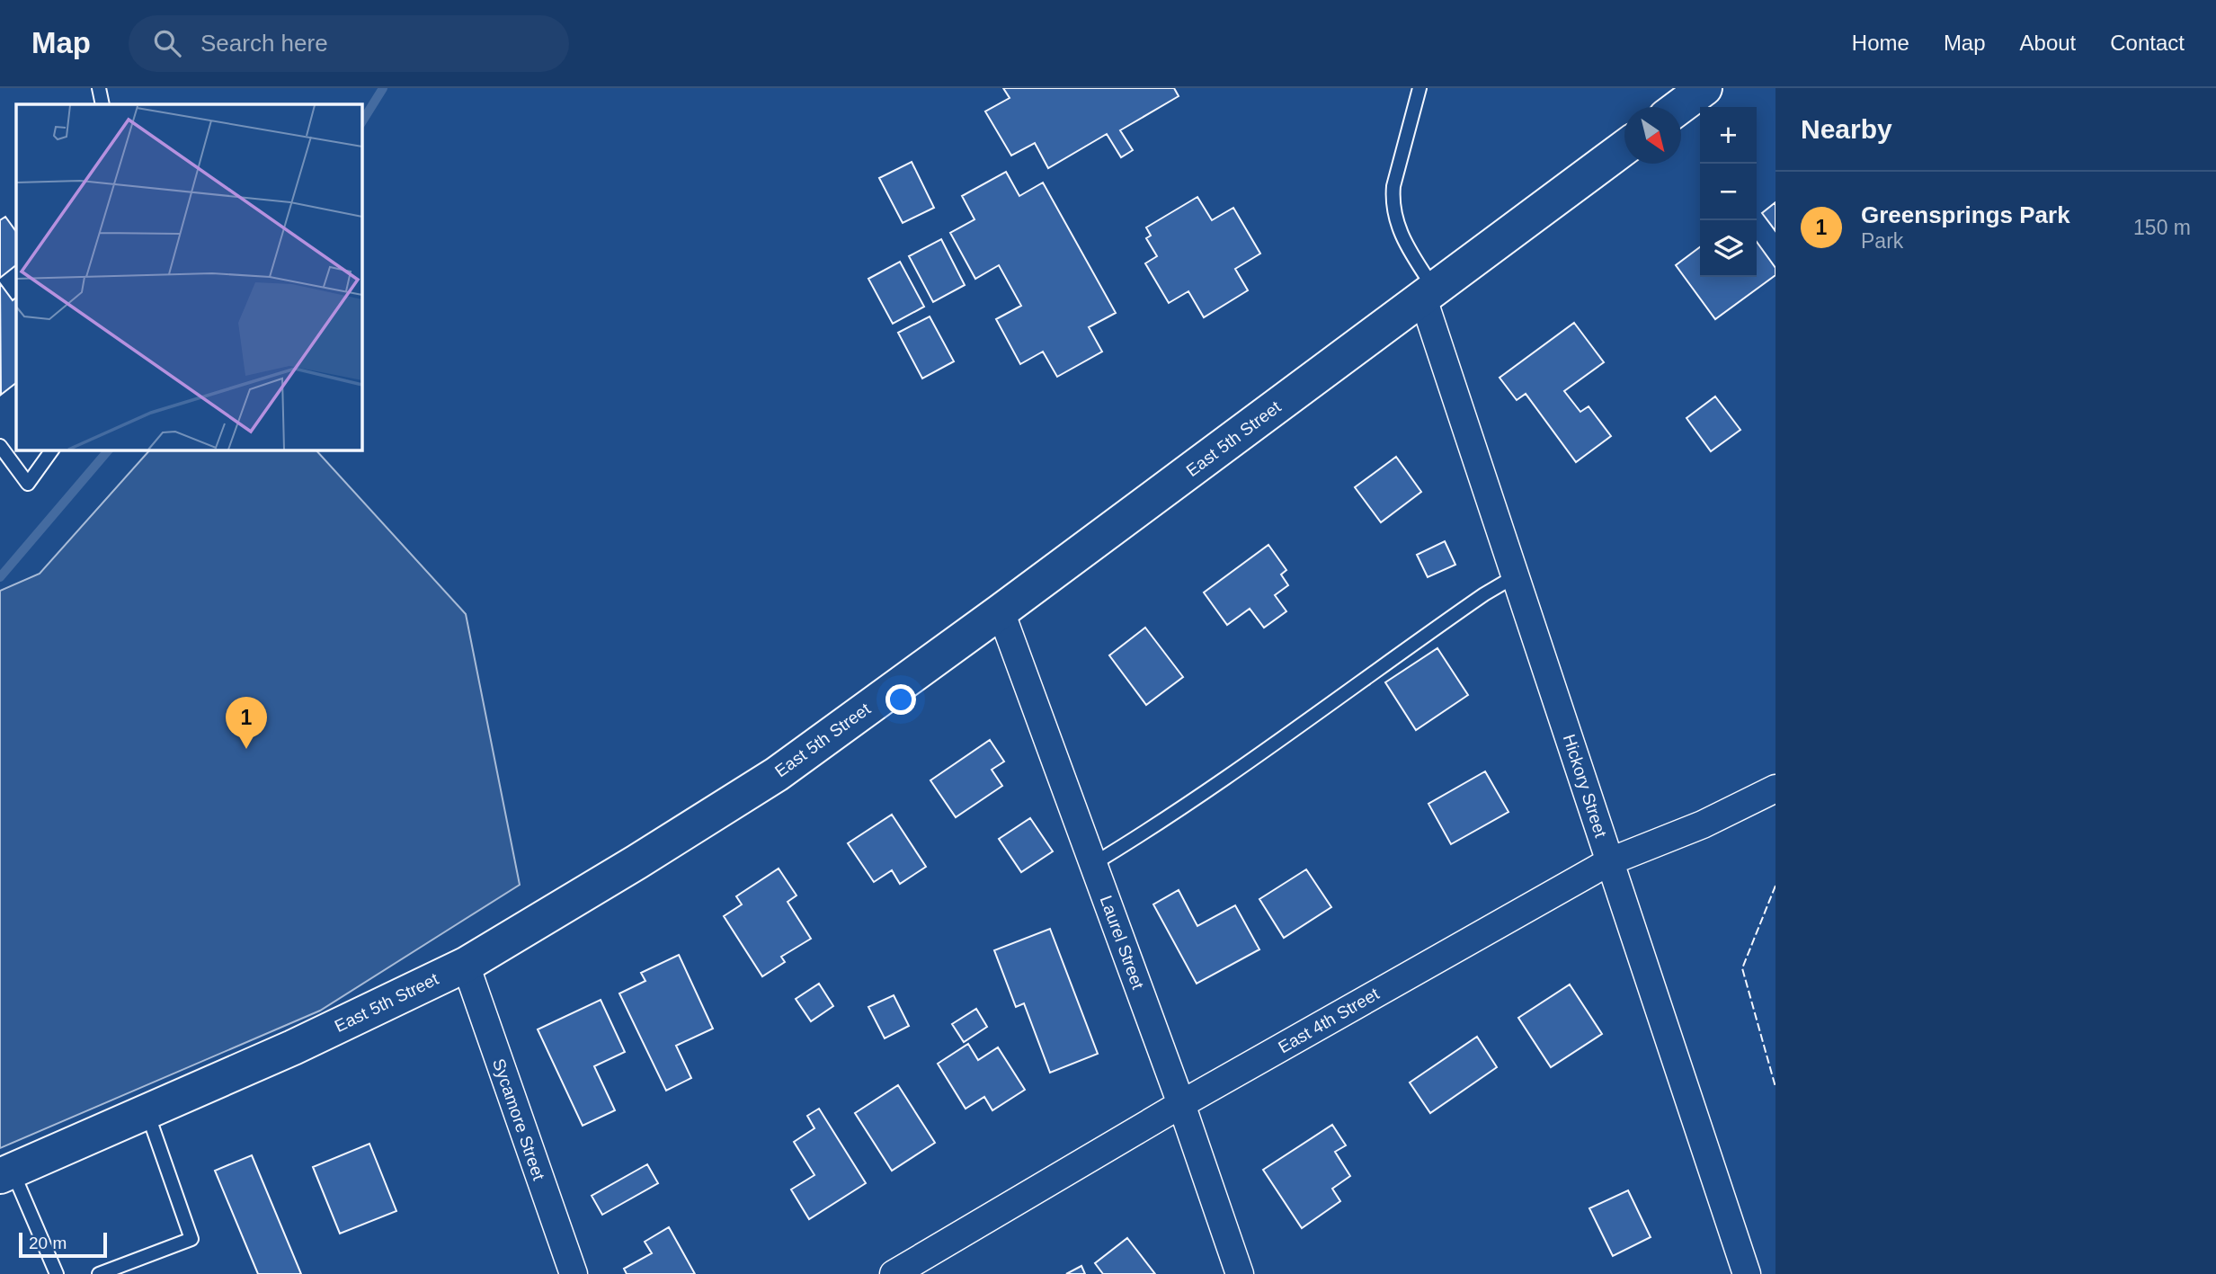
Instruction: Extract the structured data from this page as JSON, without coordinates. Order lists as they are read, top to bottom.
{
  "streets": {
    "main road": ["East 5th Street"],
    "street": [
      "Hickory Street",
      "Laurel Street",
      "East 4th Street",
      "Sycamore Street"
    ]
  },
  "crossings": [
    ["East 5th Street", "Hickory Street"],
    ["East 5th Street", "Laurel Street"],
    ["East 5th Street", "Sycamore Street"],
    ["Hickory Street", "East 4th Street"],
    ["Laurel Street", "East 4th Street"]
  ],
  "scale_bar": "20 m",
  "north": "bottom right",
  "page": {
    "header": "Map",
    "search": "Search here",
    "nav": [
      "Home",
      "Map",
      "About",
      "Contact"
    ],
    "heading": "Nearby",
    "map_buttons": ["+", "−"],
    "list": [
      {
        "mark": "1",
        "name": "Greensprings Park",
        "note": "Park",
        "value": "150 m"
      }
    ],
    "pins": "1",
    "scale": "20 m"
  }
}
